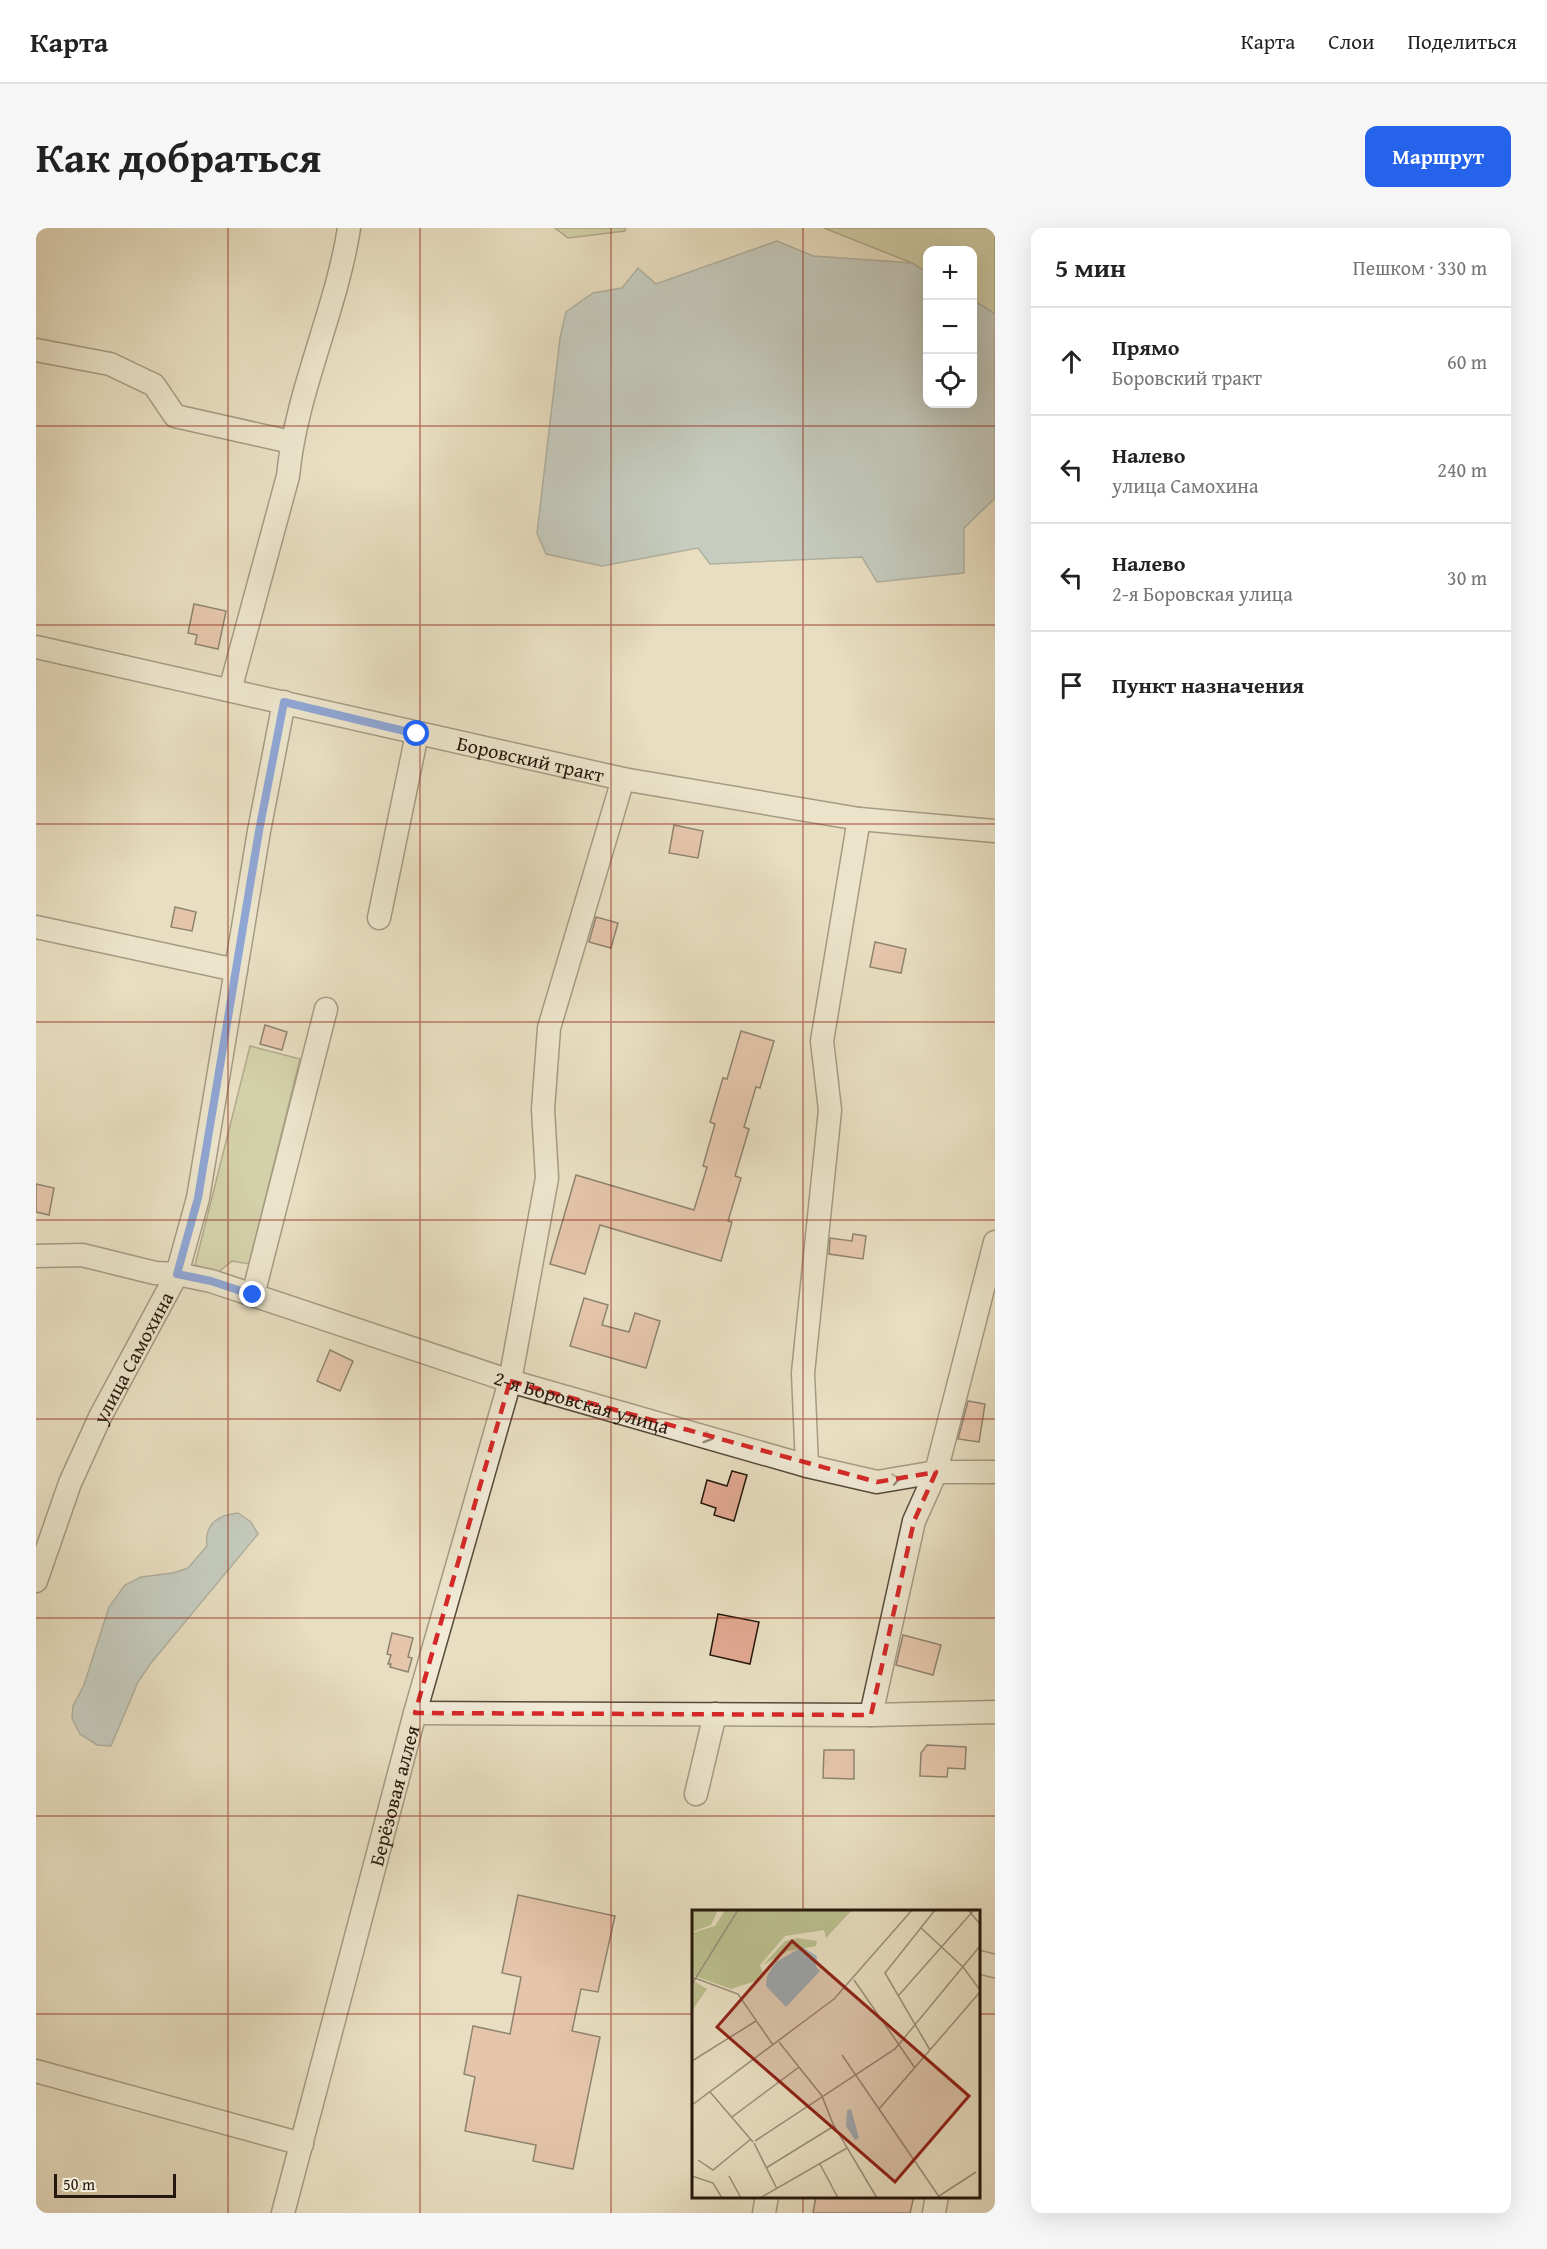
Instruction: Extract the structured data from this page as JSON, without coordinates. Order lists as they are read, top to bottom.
{
  "streets": {
    "street": [
      "Боровский тракт",
      "улица Самохина",
      "2-я Боровская улица",
      "Берёзовая аллея"
    ]
  },
  "crossings": [
    ["Боровский тракт", "улица Самохина"],
    ["Боровский тракт", "Берёзовая аллея"],
    ["улица Самохина", "2-я Боровская улица"],
    ["2-я Боровская улица", "Берёзовая аллея"]
  ],
  "one_way": ["2-я Боровская улица"],
  "scale_bar": "50 m",
  "page": {
    "header": "Карта",
    "nav": ["Карта", "Слои", "Поделиться"],
    "title": "Как добраться",
    "buttons": "Маршрут",
    "heading": ["5 мин", "Пешком · 330 m"],
    "map_buttons": ["+", "−"],
    "list": [
      ["Прямо", "Боровский тракт", "60 m"],
      ["Налево", "улица Самохина", "240 m"],
      ["Налево", "2-я Боровская улица", "30 m"],
      "Пункт назначения"
    ],
    "scale": "50 m"
  }
}
